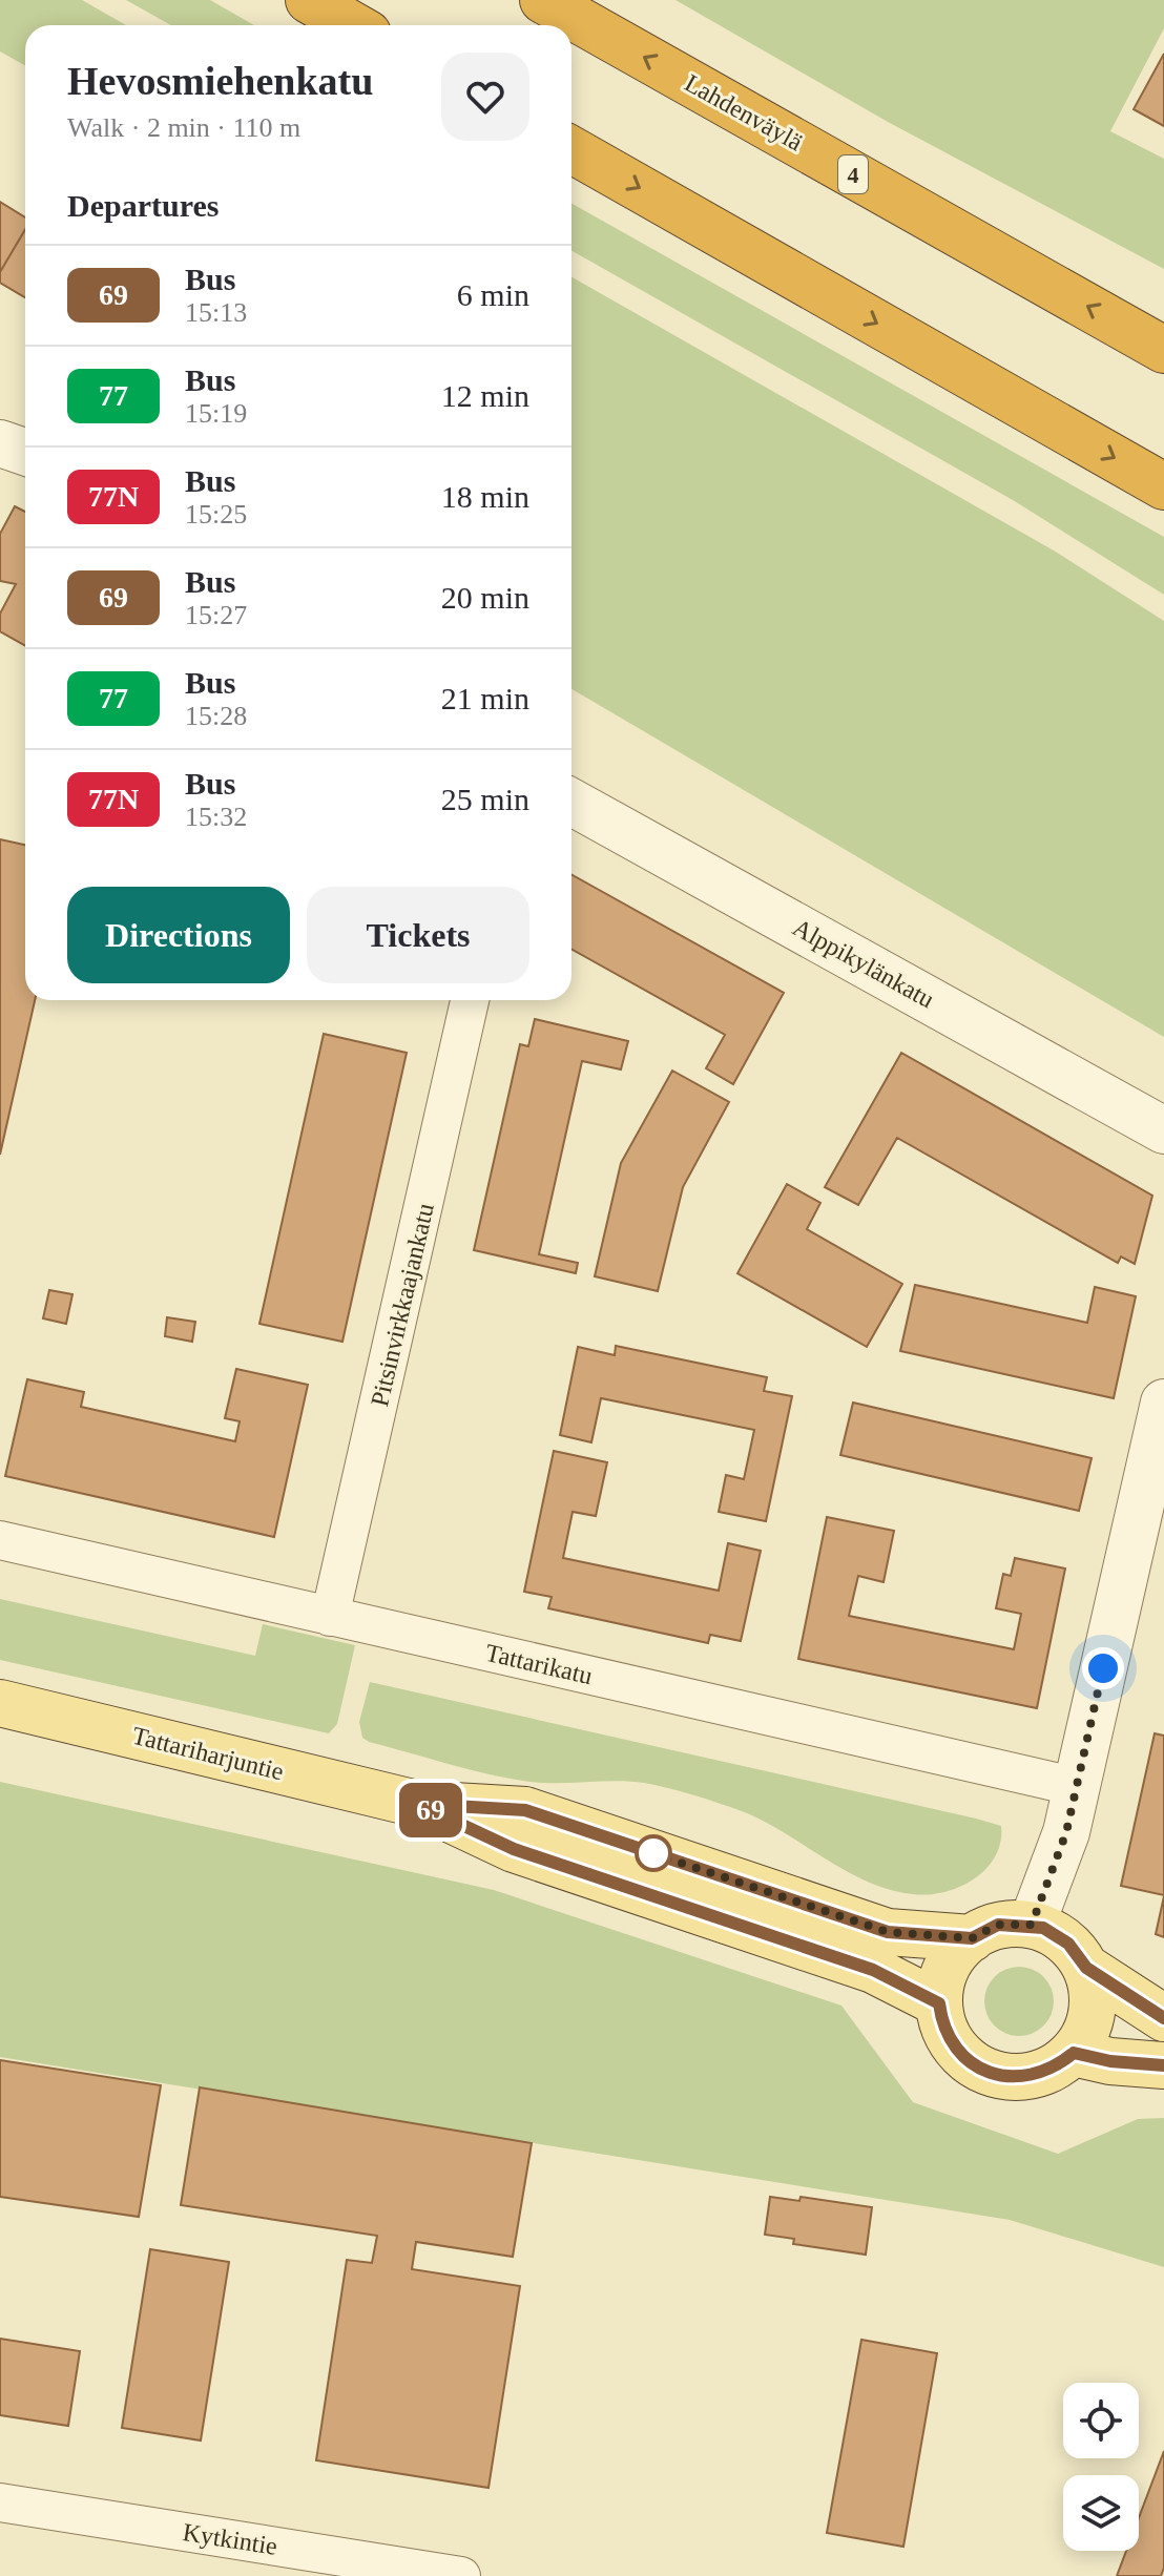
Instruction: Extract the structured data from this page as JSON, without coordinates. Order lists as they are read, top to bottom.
{
  "streets": {
    "highway": ["Lahdenväylä", "4"],
    "main road": ["Tattariharjuntie"],
    "street": [
      "Alppikylänkatu",
      "Pitsinvirkkaajankatu",
      "Tattarikatu",
      "Kytkintie"
    ]
  },
  "crossings": [
    ["Pitsinvirkkaajankatu", "Tattarikatu"]
  ],
  "lines": ["bus line 69"],
  "page": {
    "on_map": "69",
    "heading": [
      ["Hevosmiehenkatu", "Walk · 2 min · 110 m"],
      "Departures"
    ],
    "list": [
      {
        "mark": "69",
        "name": "Bus",
        "note": "15:13",
        "value": "6 min"
      },
      {
        "mark": "77",
        "name": "Bus",
        "note": "15:19",
        "value": "12 min"
      },
      {
        "mark": "77N",
        "name": "Bus",
        "note": "15:25",
        "value": "18 min"
      },
      {
        "mark": "69",
        "name": "Bus",
        "note": "15:27",
        "value": "20 min"
      },
      {
        "mark": "77",
        "name": "Bus",
        "note": "15:28",
        "value": "21 min"
      },
      {
        "mark": "77N",
        "name": "Bus",
        "note": "15:32",
        "value": "25 min"
      }
    ],
    "buttons": ["Directions", "Tickets"]
  }
}
